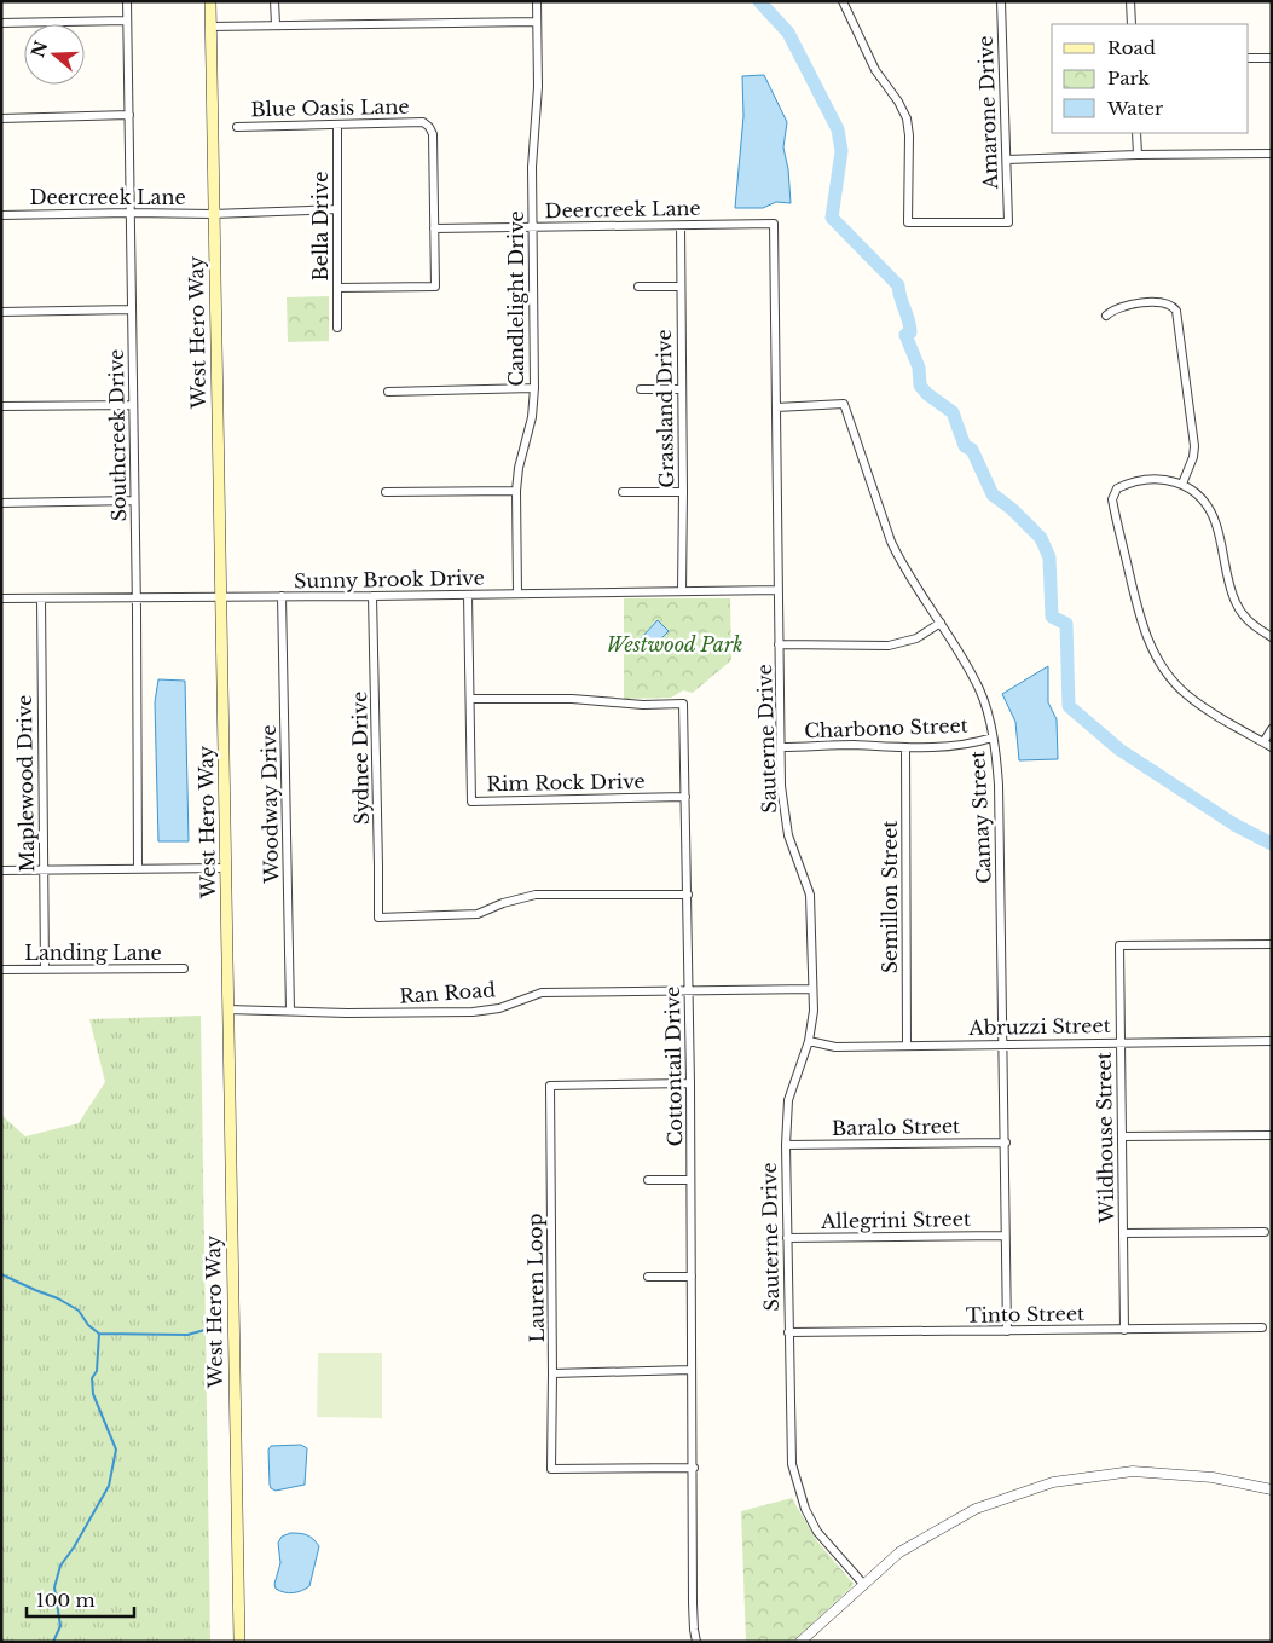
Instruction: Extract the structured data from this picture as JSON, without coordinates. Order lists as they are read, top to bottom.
{
  "streets": {
    "main road": ["West Hero Way"],
    "street": [
      "Blue Oasis Lane",
      "Amarone Drive",
      "Deercreek Lane",
      "Bella Drive",
      "Candlelight Drive",
      "Grassland Drive",
      "Southcreek Drive",
      "Sunny Brook Drive",
      "Charbono Street",
      "Sauterne Drive",
      "Sydnee Drive",
      "Rim Rock Drive",
      "Maplewood Drive",
      "Woodway Drive",
      "Camay Street",
      "Semillon Street",
      "Landing Lane",
      "Ran Road",
      "Abruzzi Street",
      "Cottontail Drive",
      "Baralo Street",
      "Wildhouse Street",
      "Allegrini Street",
      "Lauren Loop",
      "Tinto Street"
    ]
  },
  "crossings": [
    ["Blue Oasis Lane", "Deercreek Lane"],
    ["Blue Oasis Lane", "Bella Drive"],
    ["Deercreek Lane", "Bella Drive"],
    ["Deercreek Lane", "Candlelight Drive"],
    ["Deercreek Lane", "West Hero Way"],
    ["Deercreek Lane", "Grassland Drive"],
    ["Deercreek Lane", "Southcreek Drive"],
    ["Deercreek Lane", "Sauterne Drive"],
    ["Candlelight Drive", "Sunny Brook Drive"],
    ["West Hero Way", "Sunny Brook Drive"],
    ["West Hero Way", "Ran Road"],
    ["Grassland Drive", "Sunny Brook Drive"],
    ["Southcreek Drive", "Sunny Brook Drive"],
    ["Sunny Brook Drive", "Sauterne Drive"],
    ["Sunny Brook Drive", "Sydnee Drive"],
    ["Sunny Brook Drive", "Rim Rock Drive"],
    ["Sunny Brook Drive", "Maplewood Drive"],
    ["Sunny Brook Drive", "Woodway Drive"],
    ["Charbono Street", "Sauterne Drive"],
    ["Charbono Street", "Camay Street"],
    ["Charbono Street", "Semillon Street"],
    ["Sauterne Drive", "Camay Street"],
    ["Sauterne Drive", "Ran Road"],
    ["Sauterne Drive", "Abruzzi Street"],
    ["Sauterne Drive", "Baralo Street"],
    ["Sauterne Drive", "Allegrini Street"],
    ["Sauterne Drive", "Tinto Street"],
    ["Sydnee Drive", "Cottontail Drive"],
    ["Rim Rock Drive", "Cottontail Drive"],
    ["Maplewood Drive", "Landing Lane"],
    ["Woodway Drive", "Ran Road"],
    ["Camay Street", "Abruzzi Street"],
    ["Camay Street", "Baralo Street"],
    ["Camay Street", "Allegrini Street"],
    ["Camay Street", "Tinto Street"],
    ["Semillon Street", "Abruzzi Street"],
    ["Ran Road", "Cottontail Drive"],
    ["Abruzzi Street", "Wildhouse Street"],
    ["Cottontail Drive", "Lauren Loop"],
    ["Wildhouse Street", "Tinto Street"]
  ],
  "parks": ["Westwood Park"],
  "legend": ["Road", "Park", "Water"],
  "scale_bar": "100 m",
  "north": "left"
}
